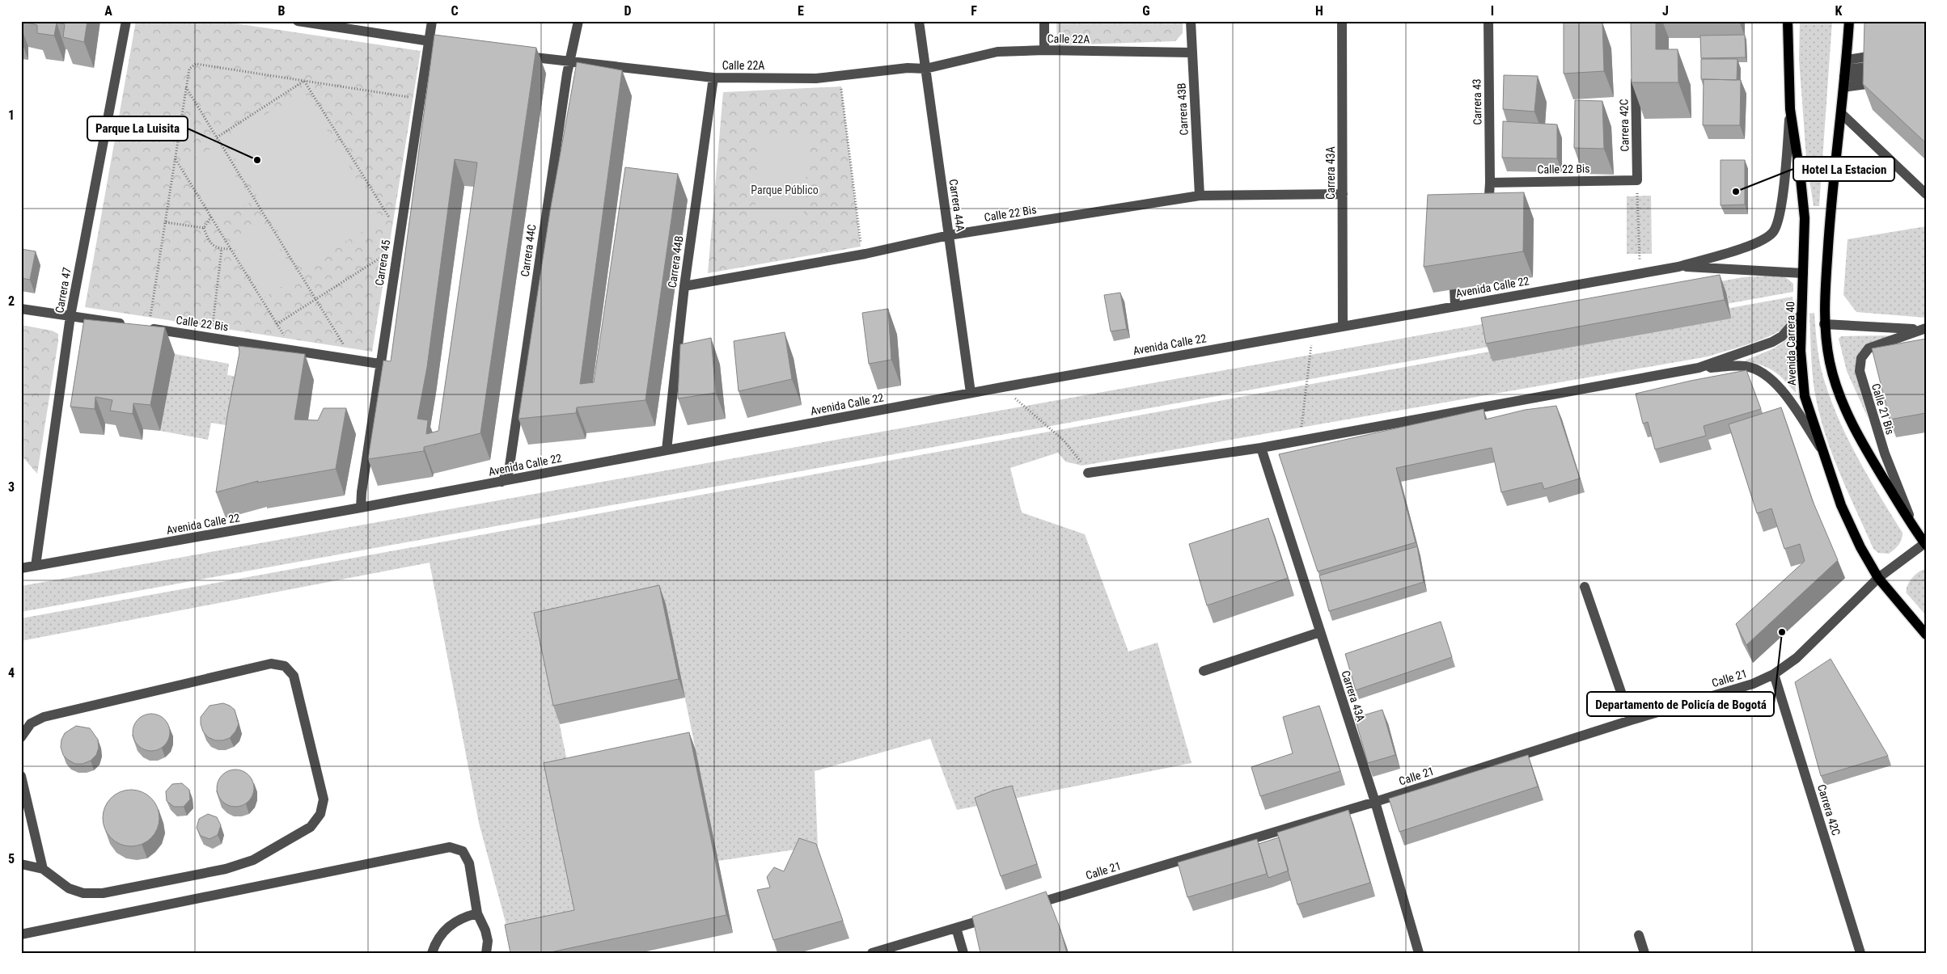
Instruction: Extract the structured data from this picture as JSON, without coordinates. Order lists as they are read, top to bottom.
{
  "streets": {
    "main road": ["Avenida Carrera 40"],
    "street": [
      "Calle 22A",
      "Carrera 43",
      "Carrera 43B",
      "Carrera 42C",
      "Calle 22 Bis",
      "Carrera 43A",
      "Carrera 44A",
      "Carrera 44C",
      "Carrera 44B",
      "Carrera 45",
      "Avenida Calle 22",
      "Carrera 47",
      "Calle 21 Bis",
      "Calle 21"
    ]
  },
  "crossings": [
    ["Calle 22A", "Carrera 43B"],
    ["Calle 22A", "Carrera 44A"],
    ["Calle 22A", "Carrera 44C"],
    ["Calle 22A", "Carrera 44B"],
    ["Carrera 43", "Calle 22 Bis"],
    ["Carrera 43B", "Calle 22 Bis"],
    ["Carrera 42C", "Calle 22 Bis"],
    ["Carrera 42C", "Calle 21"],
    ["Calle 22 Bis", "Carrera 43A"],
    ["Calle 22 Bis", "Carrera 44A"],
    ["Calle 22 Bis", "Carrera 44B"],
    ["Calle 22 Bis", "Carrera 45"],
    ["Calle 22 Bis", "Carrera 47"],
    ["Carrera 43A", "Avenida Calle 22"],
    ["Carrera 43A", "Calle 21"],
    ["Carrera 44A", "Avenida Calle 22"],
    ["Carrera 44C", "Avenida Calle 22"],
    ["Carrera 44B", "Avenida Calle 22"],
    ["Carrera 45", "Avenida Calle 22"],
    ["Avenida Calle 22", "Carrera 47"],
    ["Avenida Calle 22", "Avenida Carrera 40"],
    ["Avenida Carrera 40", "Calle 21"]
  ],
  "parks": ["Parque Público"],
  "places": ["Parque La Luisita", "Hotel La Estacion", "Departamento de Policía de Bogotá"],
  "grid": {
    "columns": [
      "A",
      "B",
      "C",
      "D",
      "E",
      "F",
      "G",
      "H",
      "I",
      "J",
      "K"
    ],
    "rows": [
      "1",
      "2",
      "3",
      "4",
      "5"
    ]
  }
}
